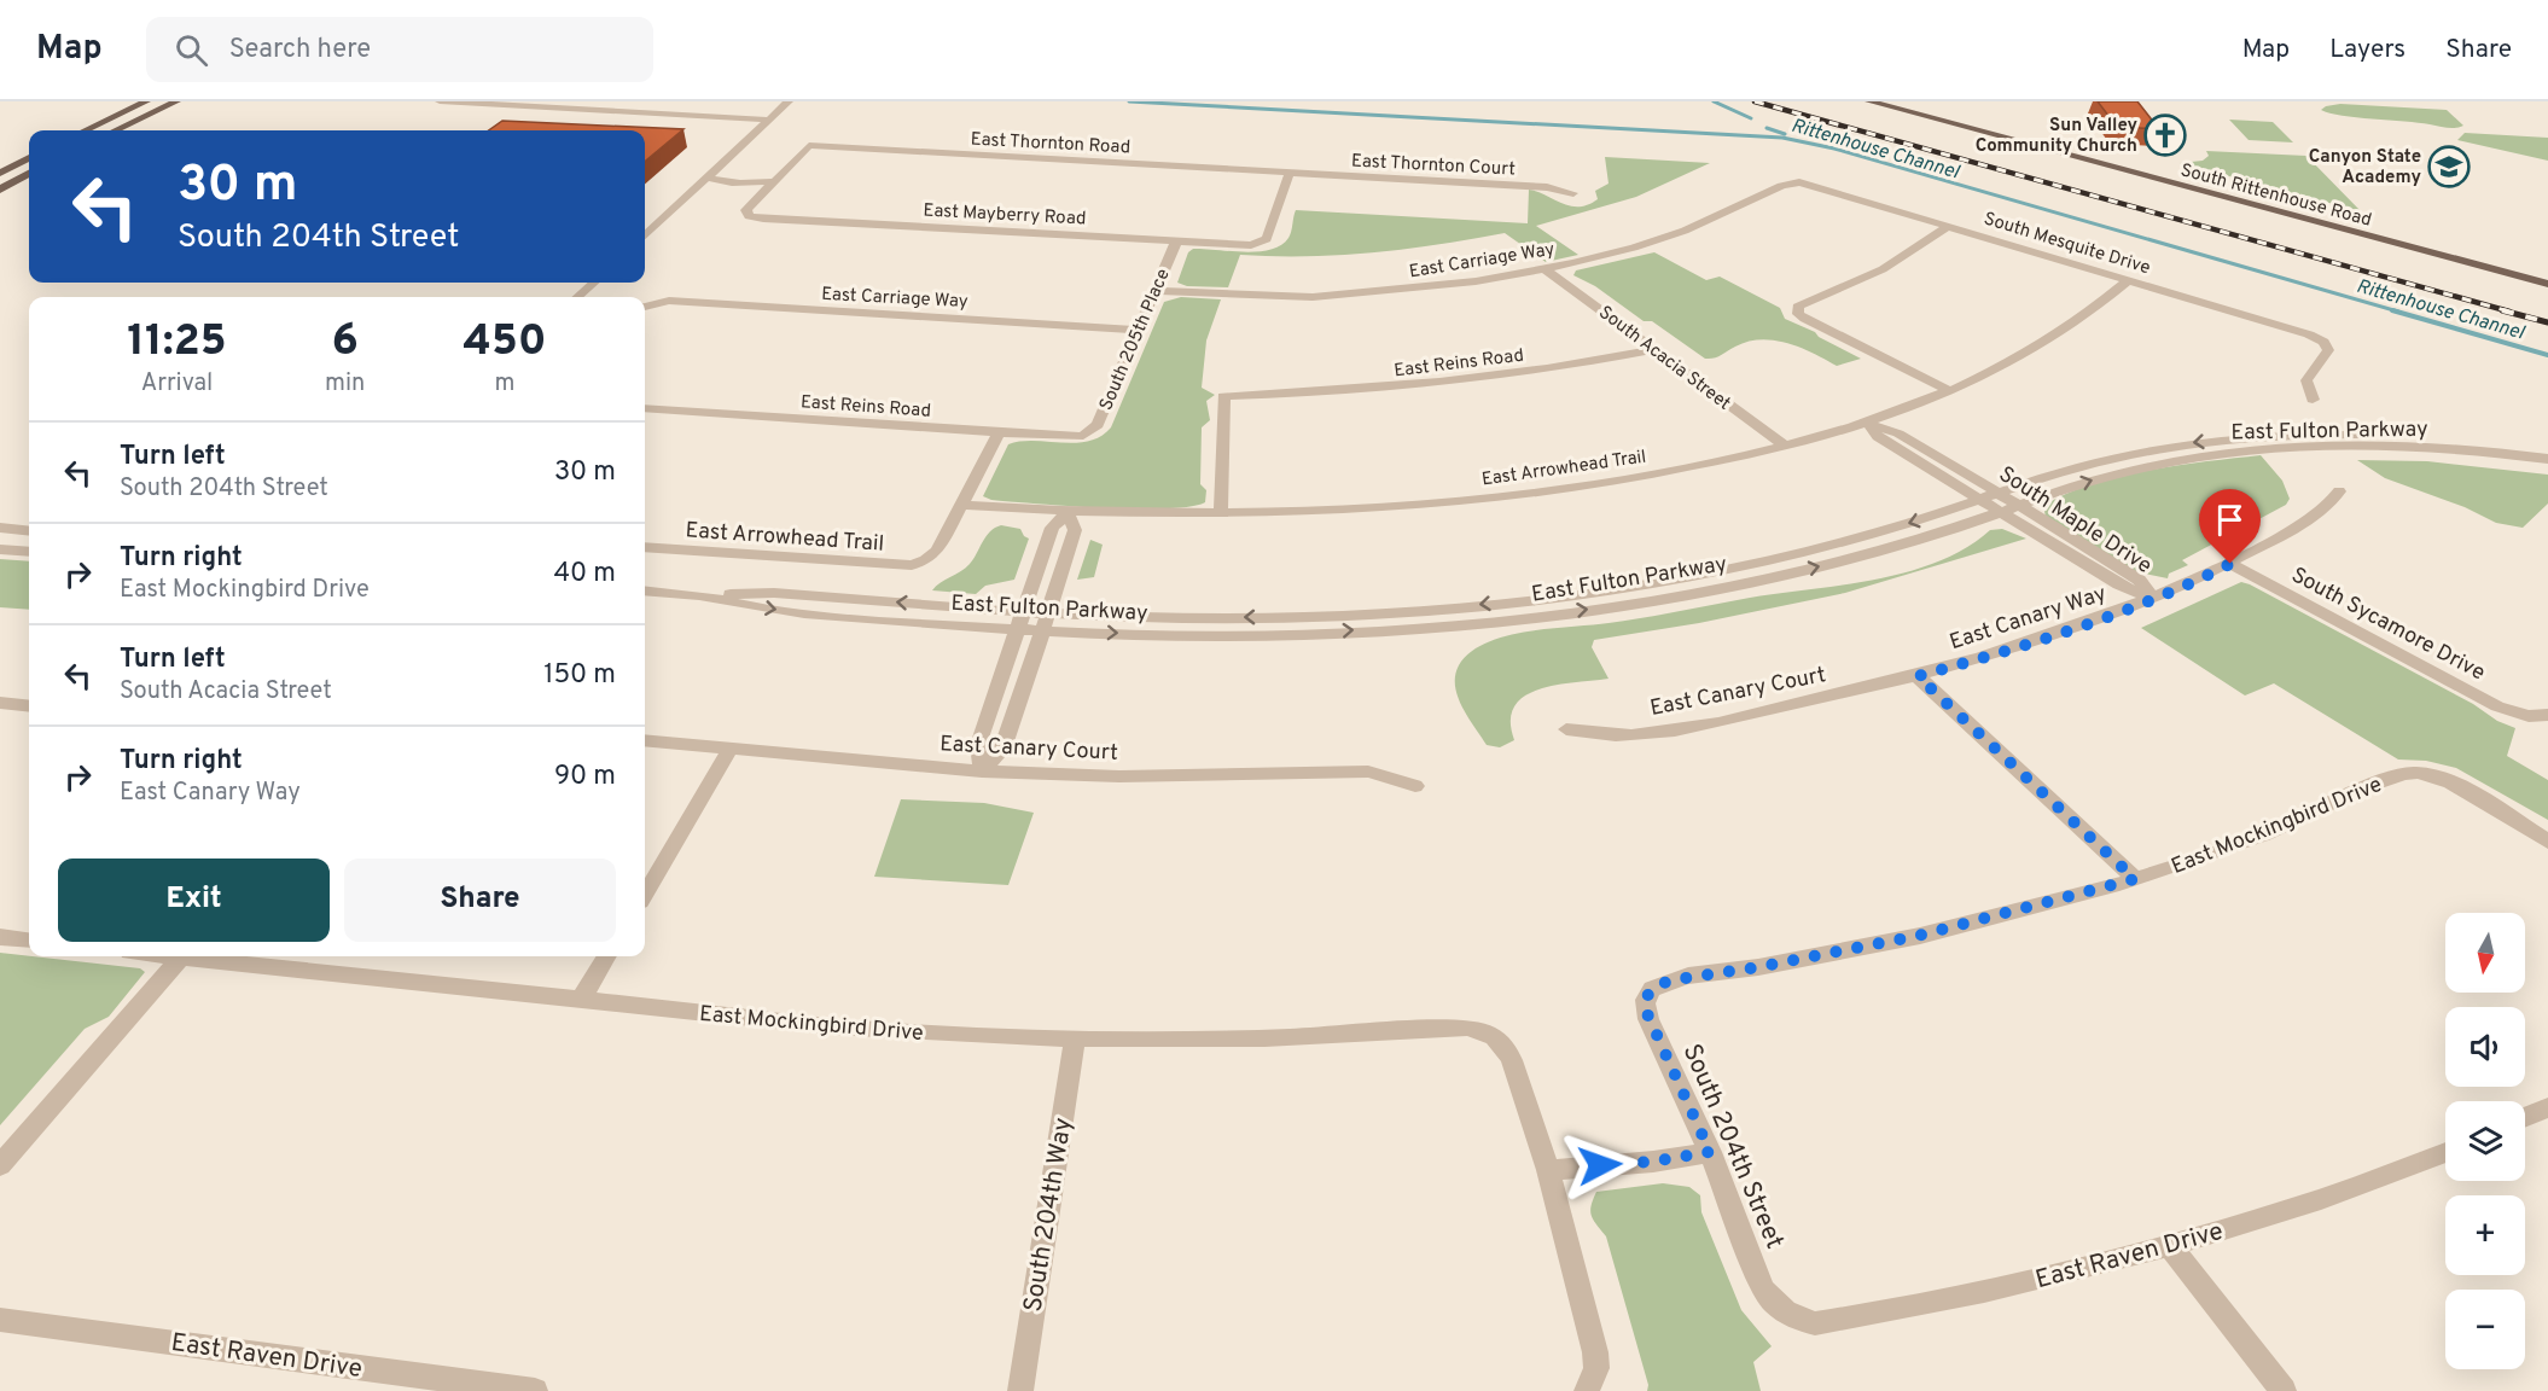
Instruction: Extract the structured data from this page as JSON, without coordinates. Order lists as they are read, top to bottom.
{
  "streets": {
    "main road": ["South Rittenhouse Road"],
    "street": [
      "East Thornton Road",
      "East Thornton Court",
      "East Mayberry Road",
      "South Mesquite Drive",
      "East Carriage Way",
      "South 205th Place",
      "South Acacia Street",
      "East Reins Road",
      "East Fulton Parkway",
      "East Arrowhead Trail",
      "South Maple Drive",
      "East Canary Way",
      "South Sycamore Drive",
      "East Canary Court",
      "East Mockingbird Drive",
      "South 204th Street",
      "South 204th Way",
      "East Raven Drive"
    ]
  },
  "crossings": [
    ["East Thornton Road", "East Thornton Court"],
    ["East Thornton Road", "East Mayberry Road"],
    ["East Thornton Court", "East Mayberry Road"],
    ["East Mayberry Road", "South 205th Place"],
    ["South Mesquite Drive", "East Carriage Way"],
    ["South Mesquite Drive", "East Arrowhead Trail"],
    ["East Carriage Way", "South 205th Place"],
    ["East Carriage Way", "South Acacia Street"],
    ["South 205th Place", "East Reins Road"],
    ["South Acacia Street", "East Reins Road"],
    ["South Acacia Street", "East Arrowhead Trail"],
    ["East Reins Road", "East Arrowhead Trail"],
    ["East Fulton Parkway", "South Maple Drive"],
    ["East Arrowhead Trail", "South Maple Drive"],
    ["South Maple Drive", "East Canary Way"],
    ["East Canary Way", "South Sycamore Drive"],
    ["East Canary Way", "East Canary Court"],
    ["East Mockingbird Drive", "South 204th Street"],
    ["East Mockingbird Drive", "South 204th Way"],
    ["South 204th Street", "East Raven Drive"]
  ],
  "water": ["Rittenhouse Channel"],
  "places": {
    "church": ["Sun Valley Community Church"],
    "school or university": ["Canyon State Academy"]
  },
  "north": "bottom",
  "page": {
    "header": "Map",
    "search": "Search here",
    "nav": ["Map", "Layers", "Share"],
    "turn": ["30 m", "South 204th Street"],
    "eta": [
      "11:25",
      "Arrival",
      "6",
      "min",
      "450",
      "m"
    ],
    "list": [
      {
        "name": "Turn left",
        "note": "South 204th Street",
        "value": "30 m"
      },
      {
        "name": "Turn right",
        "note": "East Mockingbird Drive",
        "value": "40 m"
      },
      {
        "name": "Turn left",
        "note": "South Acacia Street",
        "value": "150 m"
      },
      {
        "name": "Turn right",
        "note": "East Canary Way",
        "value": "90 m"
      }
    ],
    "buttons": ["Exit", "Share"],
    "map_buttons": ["+", "−"]
  }
}
